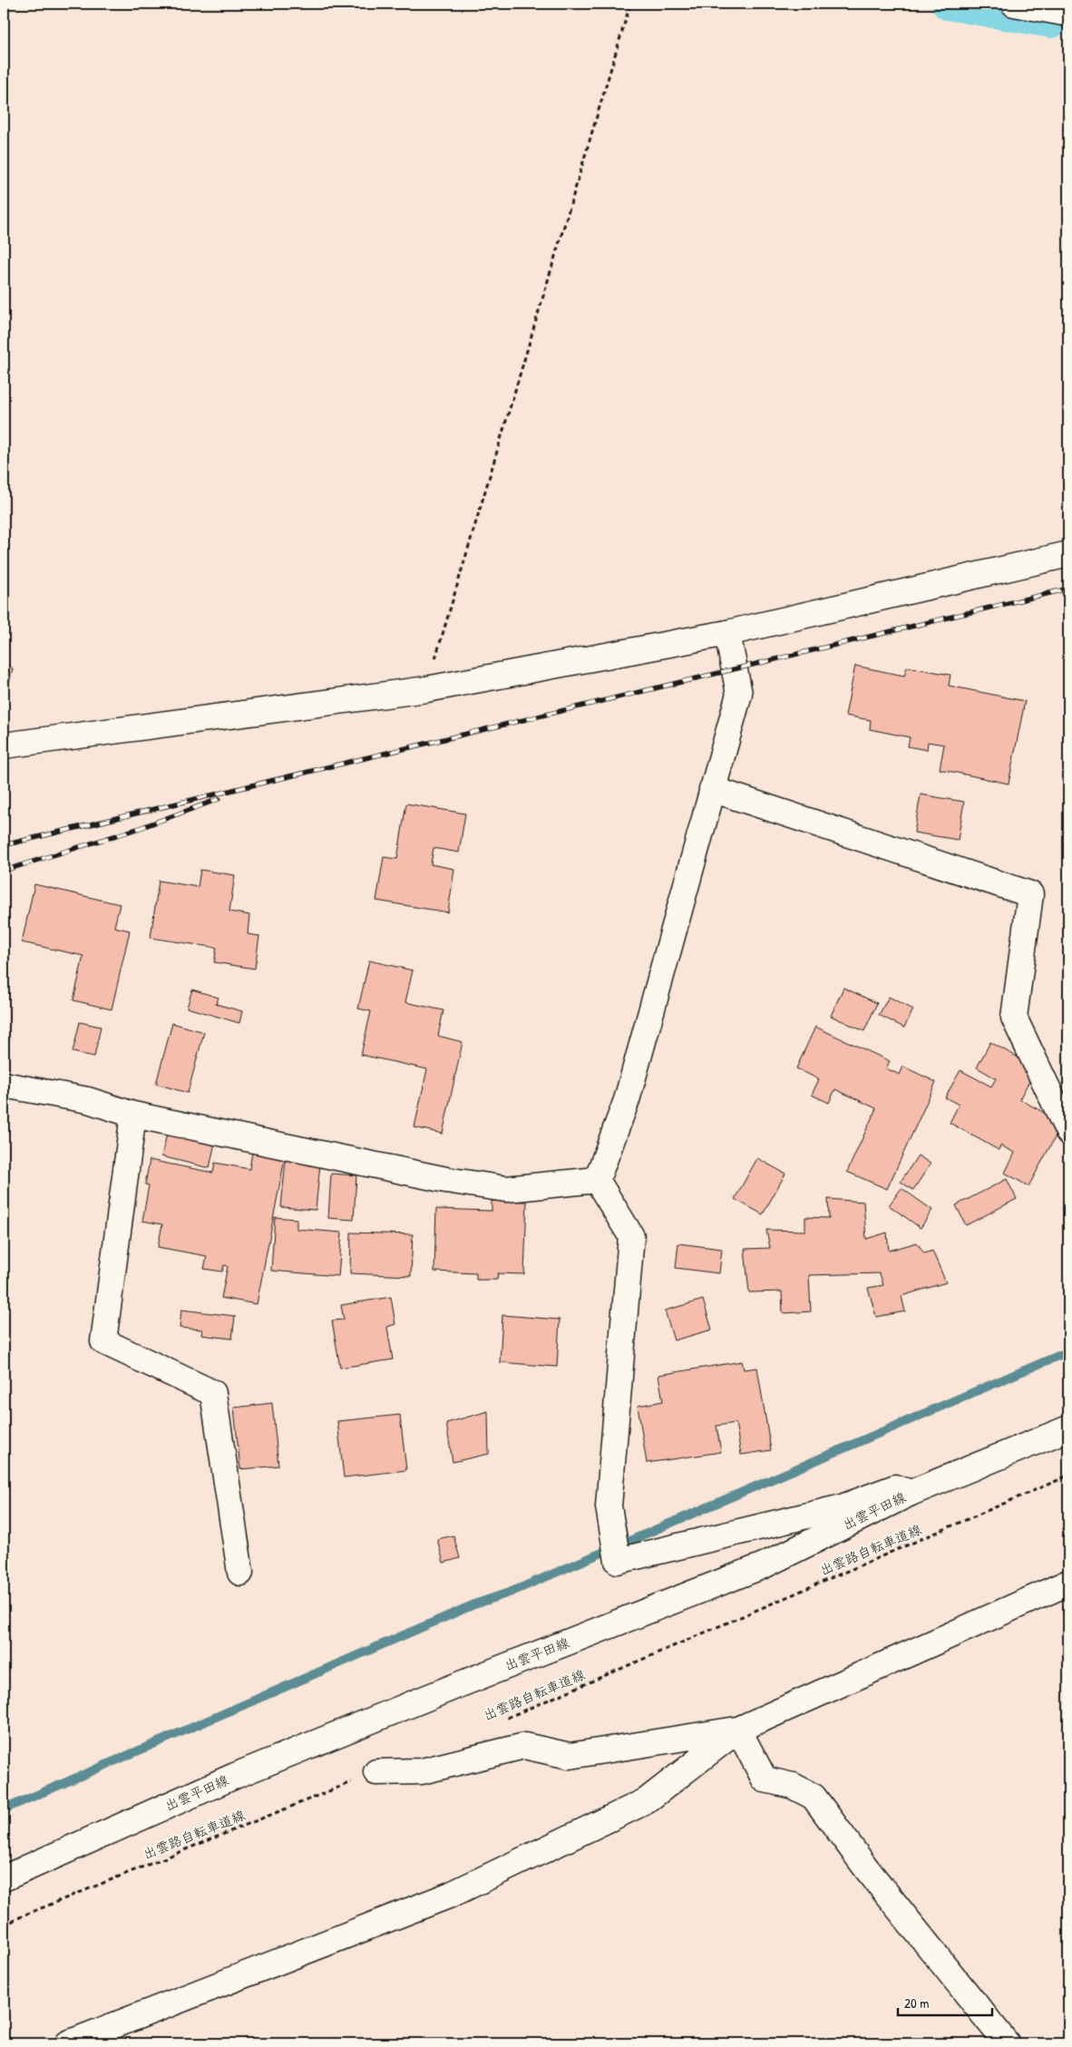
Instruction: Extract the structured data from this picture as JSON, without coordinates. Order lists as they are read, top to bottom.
{
  "streets": {
    "street": ["出雲平田線"],
    "path": ["出雲路自転車道線"]
  },
  "scale_bar": "20 m"
}
